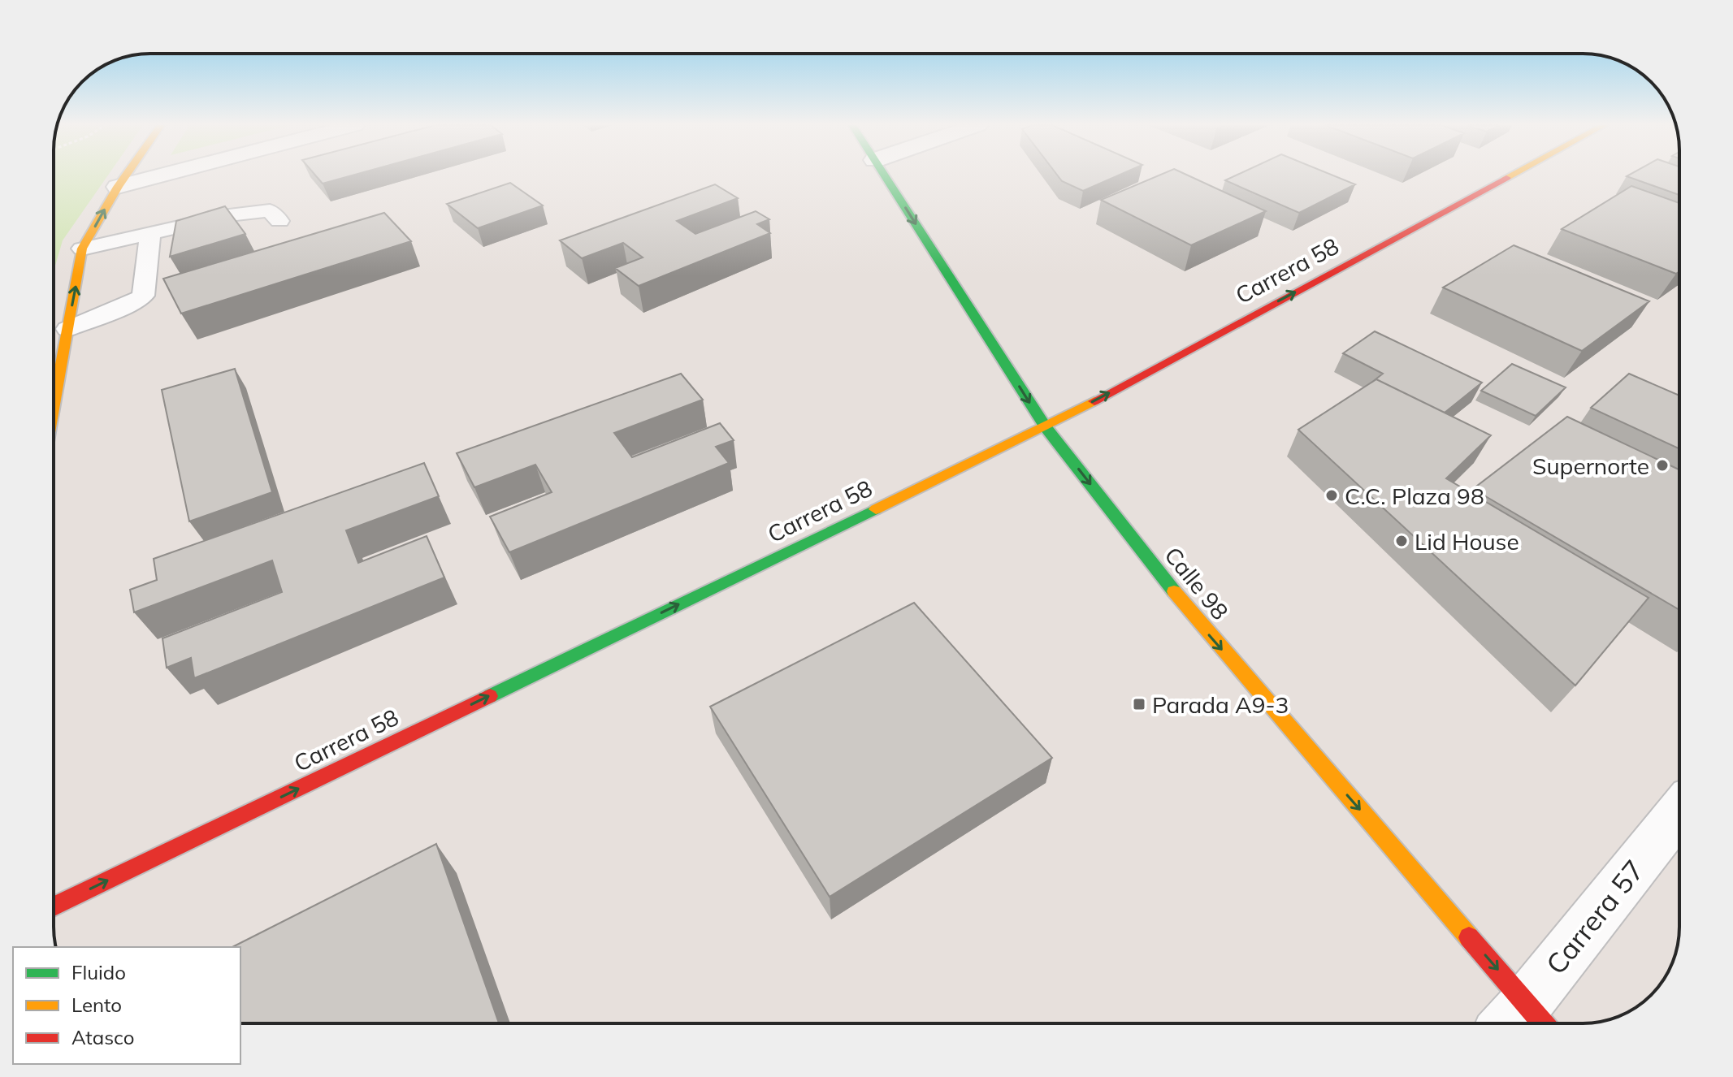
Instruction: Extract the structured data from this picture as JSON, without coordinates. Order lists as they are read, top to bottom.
{
  "streets": {
    "street": ["Carrera 58", "Calle 98", "Carrera 57"]
  },
  "crossings": [
    ["Carrera 58", "Calle 98"]
  ],
  "one_way": ["Carrera 58", "Calle 98"],
  "places": {
    "other": ["Supernorte", "C.C. Plaza 98", "Lid House"],
    "transit": ["Parada A9-3"]
  },
  "legend": ["Fluido", "Lento", "Atasco"]
}
